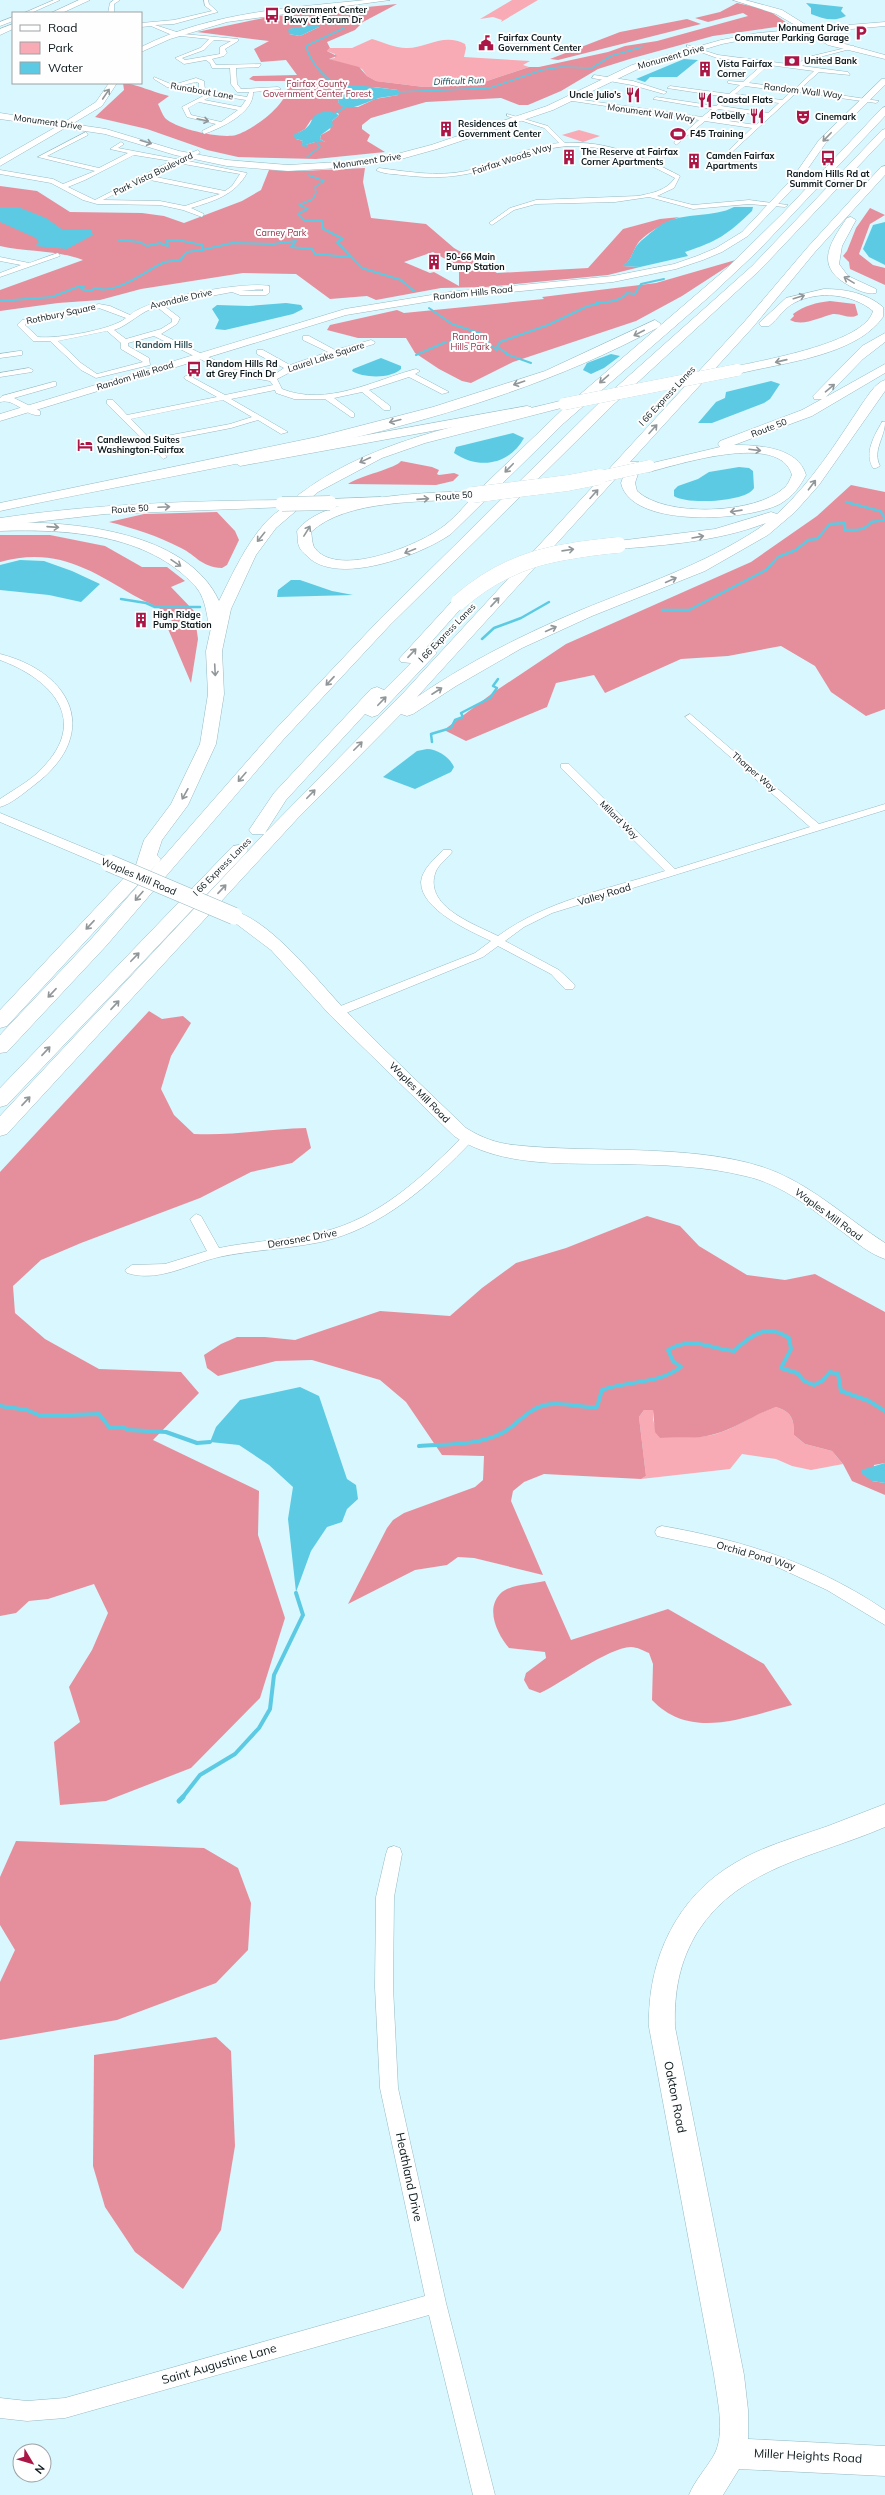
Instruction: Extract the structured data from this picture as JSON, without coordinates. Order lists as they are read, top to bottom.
{
  "streets": {
    "highway": ["I 66 Express Lanes", "Route 50"],
    "street": [
      "Monument Drive",
      "Runabout Lane",
      "Random Wall Way",
      "Monument Wall Way",
      "Fairfax Woods Way",
      "Park Vista Boulevard",
      "Random Hills Road",
      "Avondale Drive",
      "Rothbury Square",
      "Laurel Lake Square",
      "Tharper Way",
      "Millard Way",
      "Waples Mill Road",
      "Valley Road",
      "Derosnec Drive",
      "Orchid Pond Way",
      "Oakton Road",
      "Heathland Drive",
      "Saint Augustine Lane",
      "Miller Heights Road"
    ]
  },
  "crossings": [
    ["Monument Drive", "Monument Wall Way"],
    ["Monument Drive", "Park Vista Boulevard"],
    ["Random Wall Way", "Random Hills Road"],
    ["Avondale Drive", "Rothbury Square"],
    ["Tharper Way", "Valley Road"],
    ["Millard Way", "Valley Road"],
    ["Waples Mill Road", "Valley Road"],
    ["Waples Mill Road", "Derosnec Drive"],
    ["Oakton Road", "Miller Heights Road"],
    ["Heathland Drive", "Saint Augustine Lane"]
  ],
  "districts": ["Random Hills"],
  "water": ["Difficult Run"],
  "parks": ["Fairfax County Government Center Forest", "Carney Park", "Random Hills Park"],
  "places": {
    "bus stop": ["Government Center Pkwy at Forum Dr", "Random Hills Rd at Summit Corner Dr", "Random Hills Rd at Grey Finch Dr"],
    "parking": ["Monument Drive Commuter Parking Garage"],
    "public building": ["Fairfax County Government Center"],
    "bank": ["United Bank"],
    "building": [
      "Vista Fairfax Corner",
      "Residences at Government Center",
      "The Reserve at Fairfax Corner Apartments",
      "Camden Fairfax Apartments",
      "50-66 Main Pump Station",
      "High Ridge Pump Station"
    ],
    "restaurant": ["Uncle Julio's", "Coastal Flats", "Potbelly"],
    "theatre": ["Cinemark"],
    "sports": ["F45 Training"],
    "hotel": ["Candlewood Suites Washington-Fairfax"]
  },
  "legend": ["Road", "Park", "Water"],
  "north": "bottom right"
}
